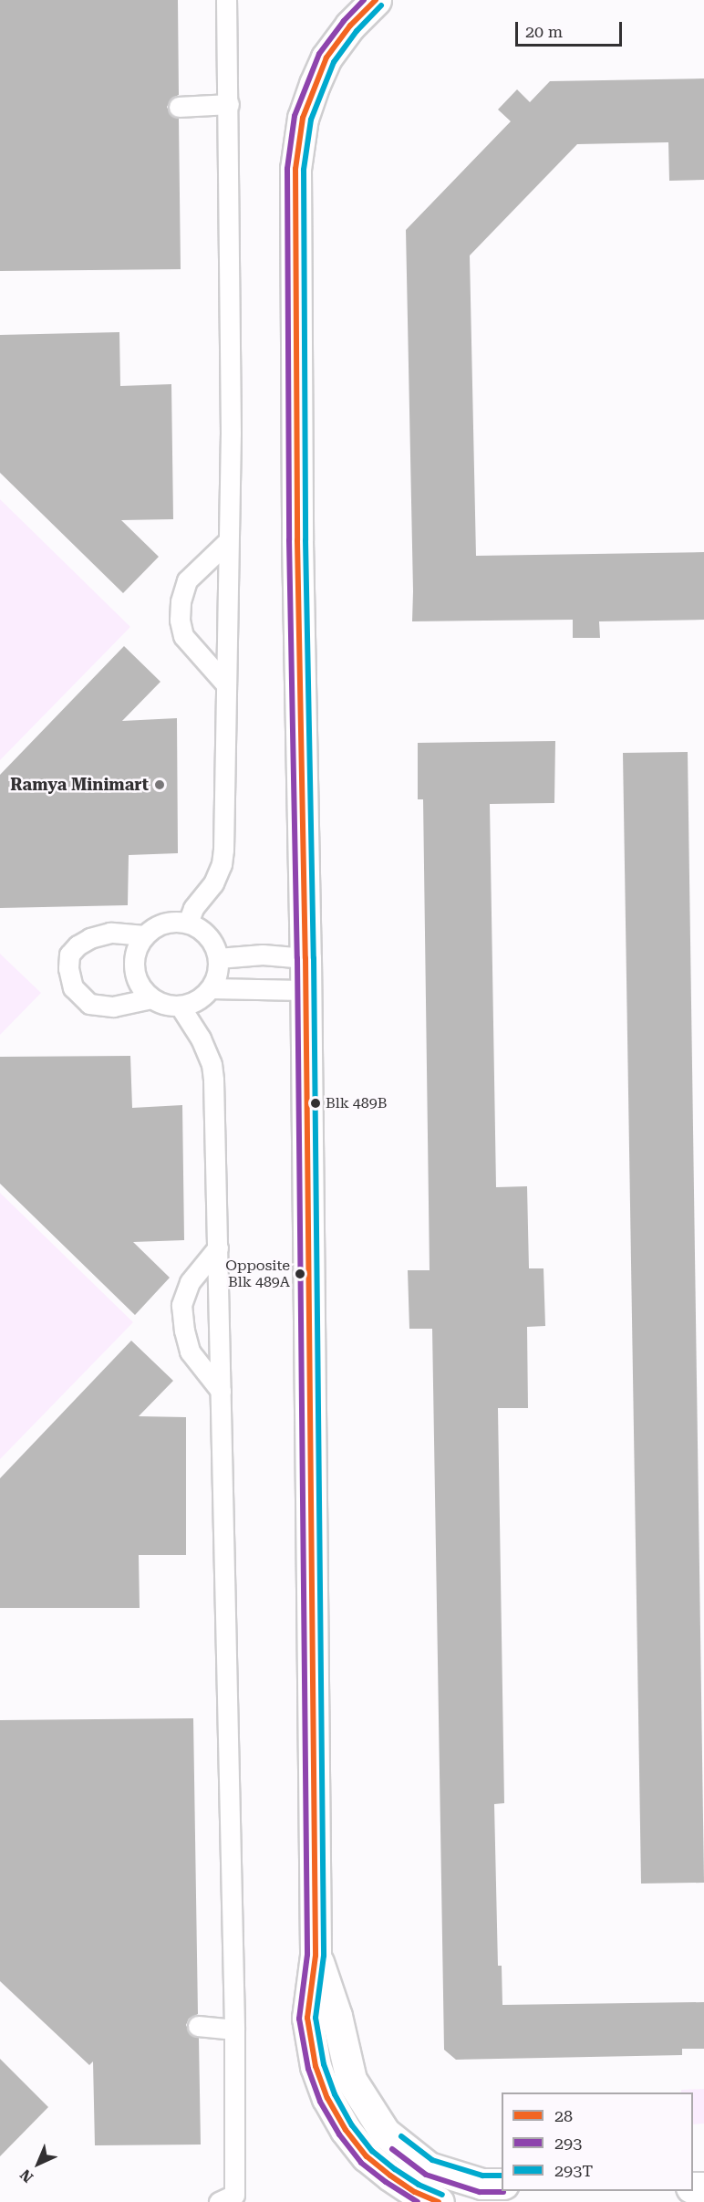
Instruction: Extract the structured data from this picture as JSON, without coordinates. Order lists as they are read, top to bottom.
{
  "places": ["Ramya Minimart", "Blk 489B", "Opposite Blk 489A"],
  "lines": ["transit line 28", "transit line 293", "transit line 293T"],
  "legend": ["28", "293", "293T"],
  "scale_bar": "20 m",
  "north": "bottom left"
}
